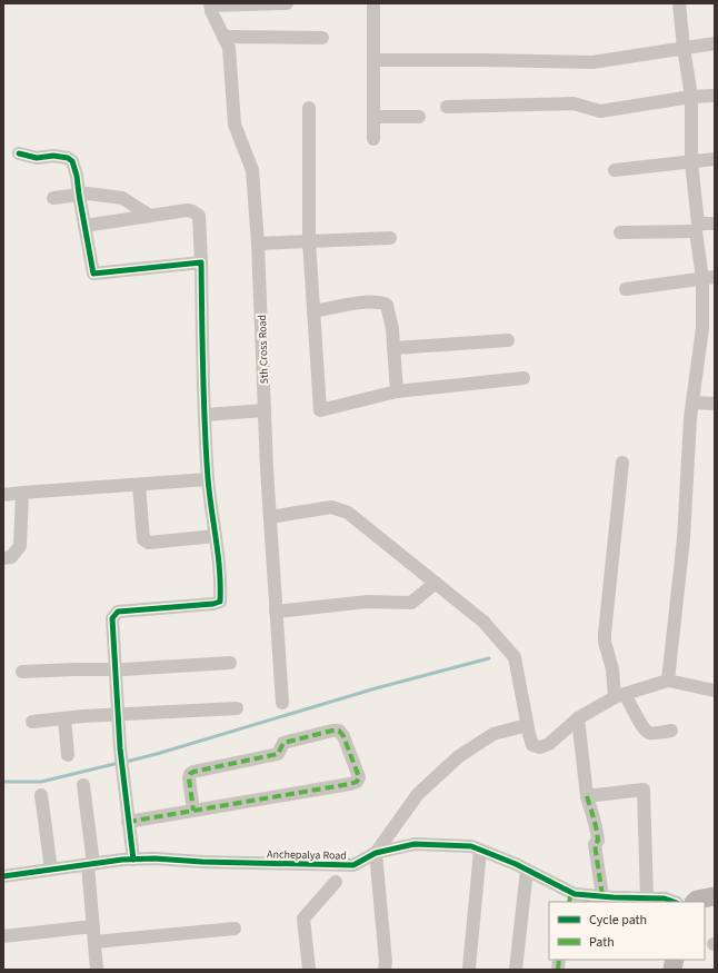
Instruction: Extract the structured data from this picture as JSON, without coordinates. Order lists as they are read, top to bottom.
{
  "streets": {
    "street": ["5th Cross Road", "Anchepalya Road"]
  },
  "legend": ["Cycle path", "Path"]
}
